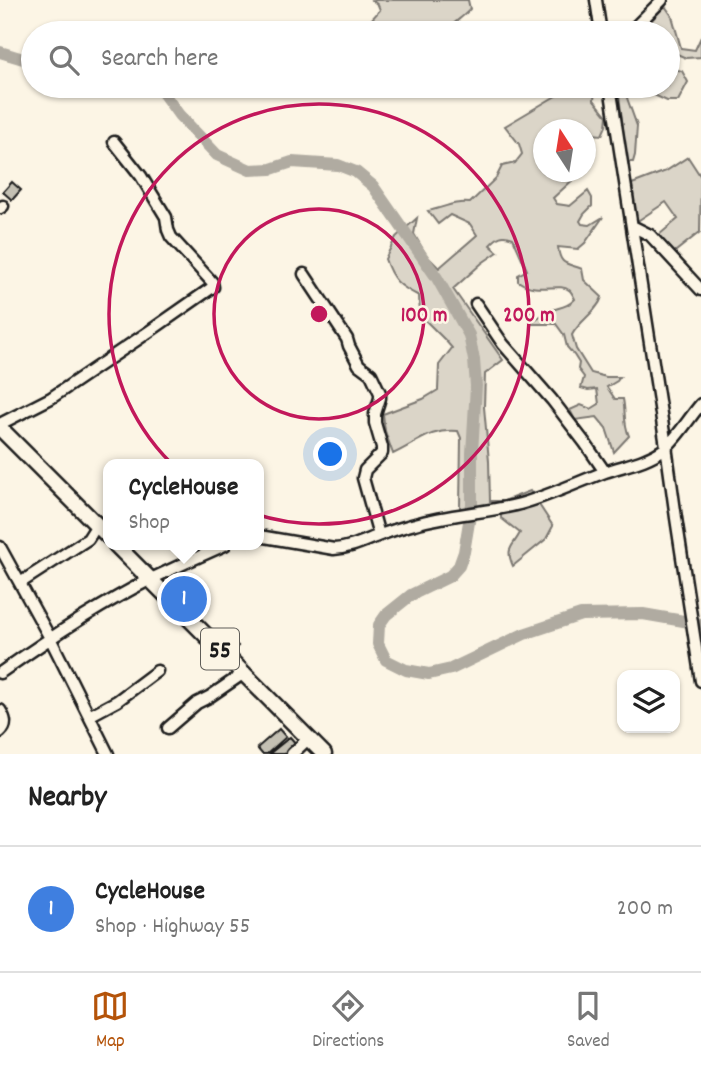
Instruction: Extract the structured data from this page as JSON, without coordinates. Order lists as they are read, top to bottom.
{
  "streets": {
    "highway": ["55"]
  },
  "north": "top",
  "page": {
    "search": "Search here",
    "popup": ["CycleHouse", "Shop"],
    "pins": "1",
    "heading": "Nearby",
    "list": [
      {
        "mark": "1",
        "name": "CycleHouse",
        "note": "Shop · Highway 55",
        "value": "200 m"
      }
    ],
    "nav": ["Map", "Directions", "Saved"]
  },
  "rings": ["100 m", "200 m"]
}
